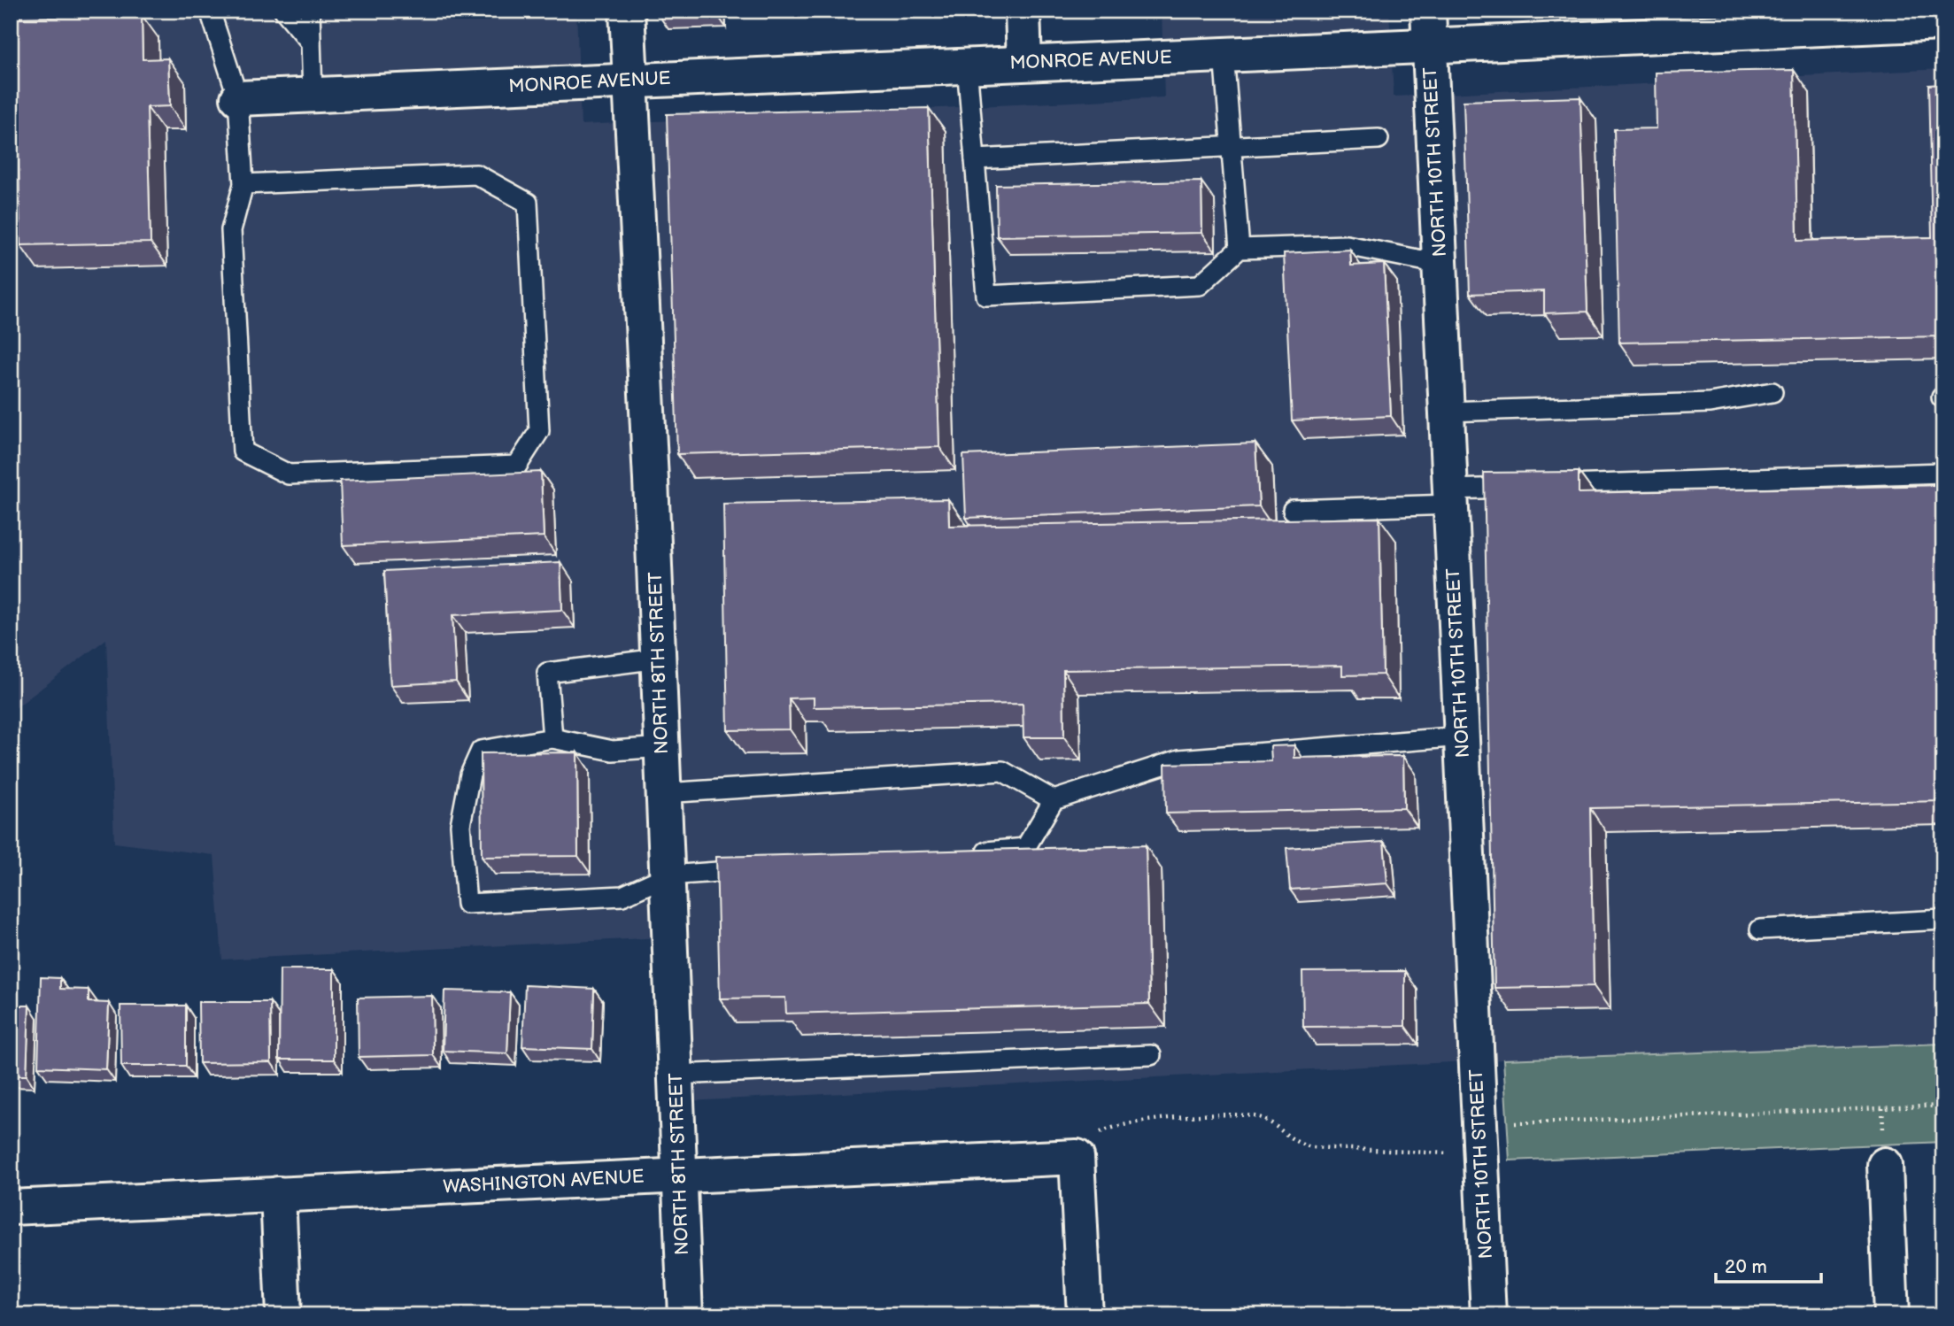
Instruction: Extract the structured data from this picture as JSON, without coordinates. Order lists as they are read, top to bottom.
{
  "streets": {
    "street": [
      "MONROE AVENUE",
      "NORTH 10TH STREET",
      "NORTH 8TH STREET",
      "WASHINGTON AVENUE"
    ]
  },
  "crossings": [
    ["MONROE AVENUE", "NORTH 10TH STREET"],
    ["MONROE AVENUE", "NORTH 8TH STREET"],
    ["NORTH 8TH STREET", "WASHINGTON AVENUE"]
  ],
  "scale_bar": "20 m"
}
